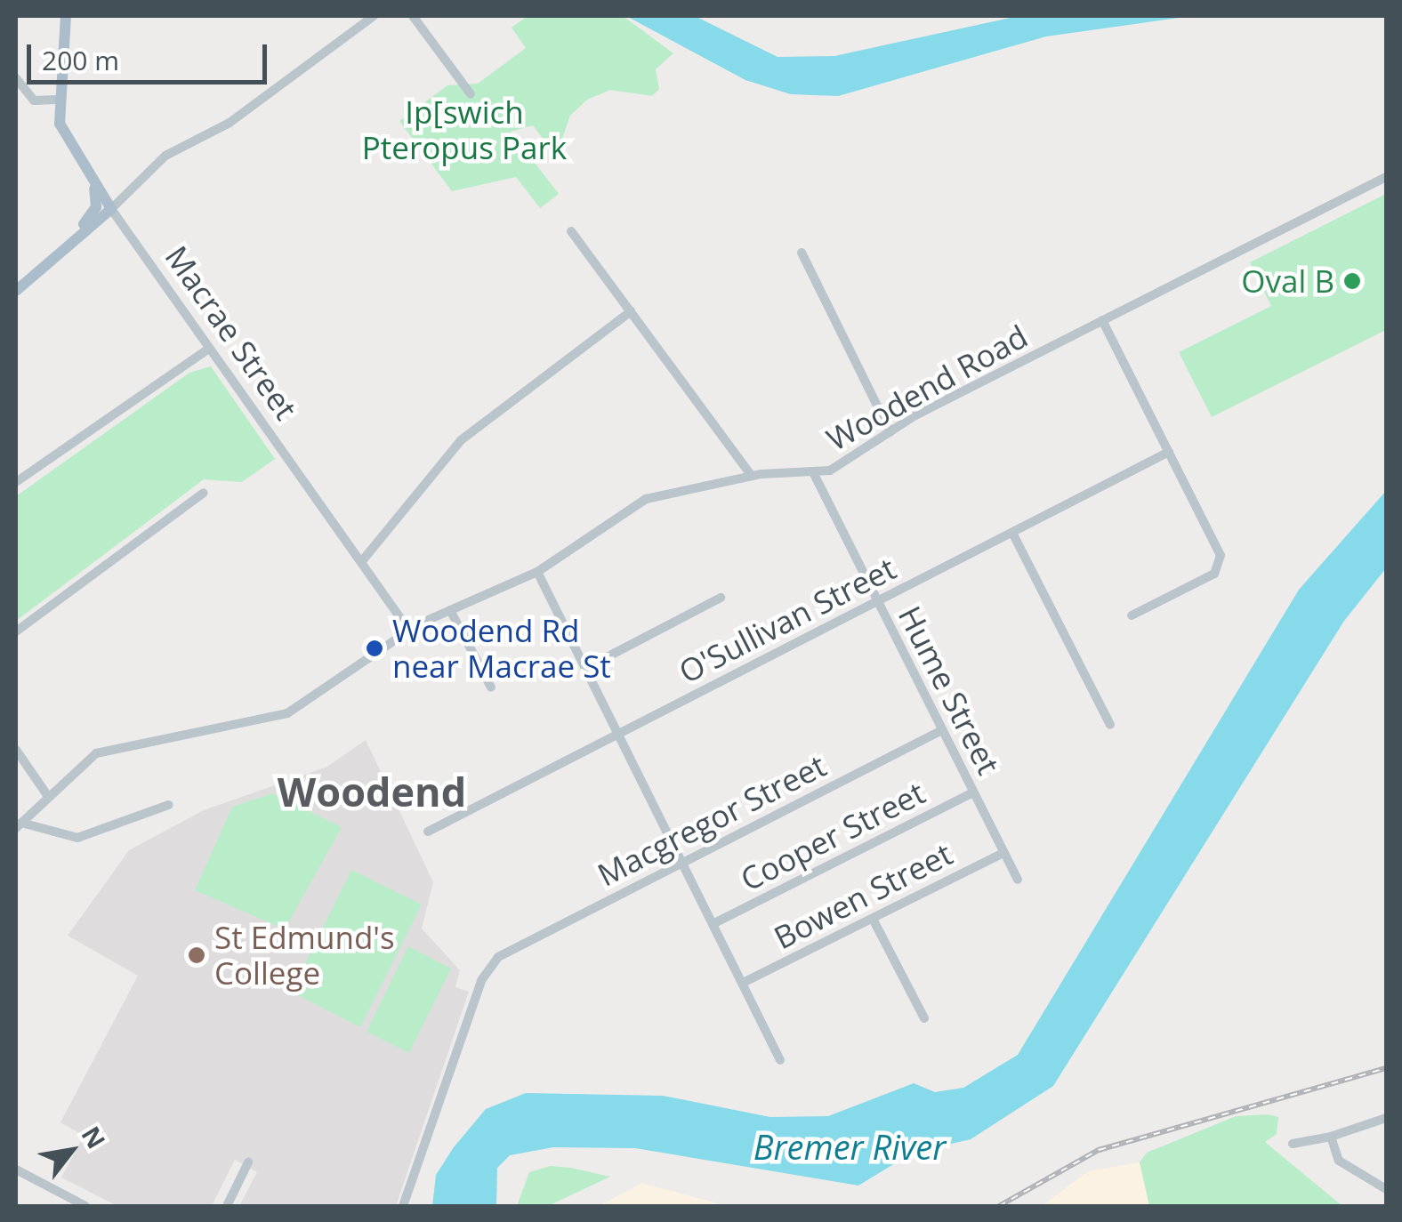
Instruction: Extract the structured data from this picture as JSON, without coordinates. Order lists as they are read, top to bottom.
{
  "streets": {
    "main road": ["Macrae Street"],
    "street": [
      "Woodend Road",
      "O'Sullivan Street",
      "Hume Street",
      "Macgregor Street",
      "Cooper Street",
      "Bowen Street"
    ]
  },
  "crossings": [
    ["Macrae Street", "Woodend Road"],
    ["Woodend Road", "Hume Street"],
    ["O'Sullivan Street", "Hume Street"],
    ["Hume Street", "Macgregor Street"],
    ["Hume Street", "Cooper Street"],
    ["Hume Street", "Bowen Street"]
  ],
  "districts": ["Woodend"],
  "water": ["Bremer River"],
  "parks": ["Ip[swich Pteropus Park"],
  "places": ["Oval B", "Woodend Rd near Macrae St", "St Edmund's College"],
  "scale_bar": "200 m",
  "north": "top right"
}
